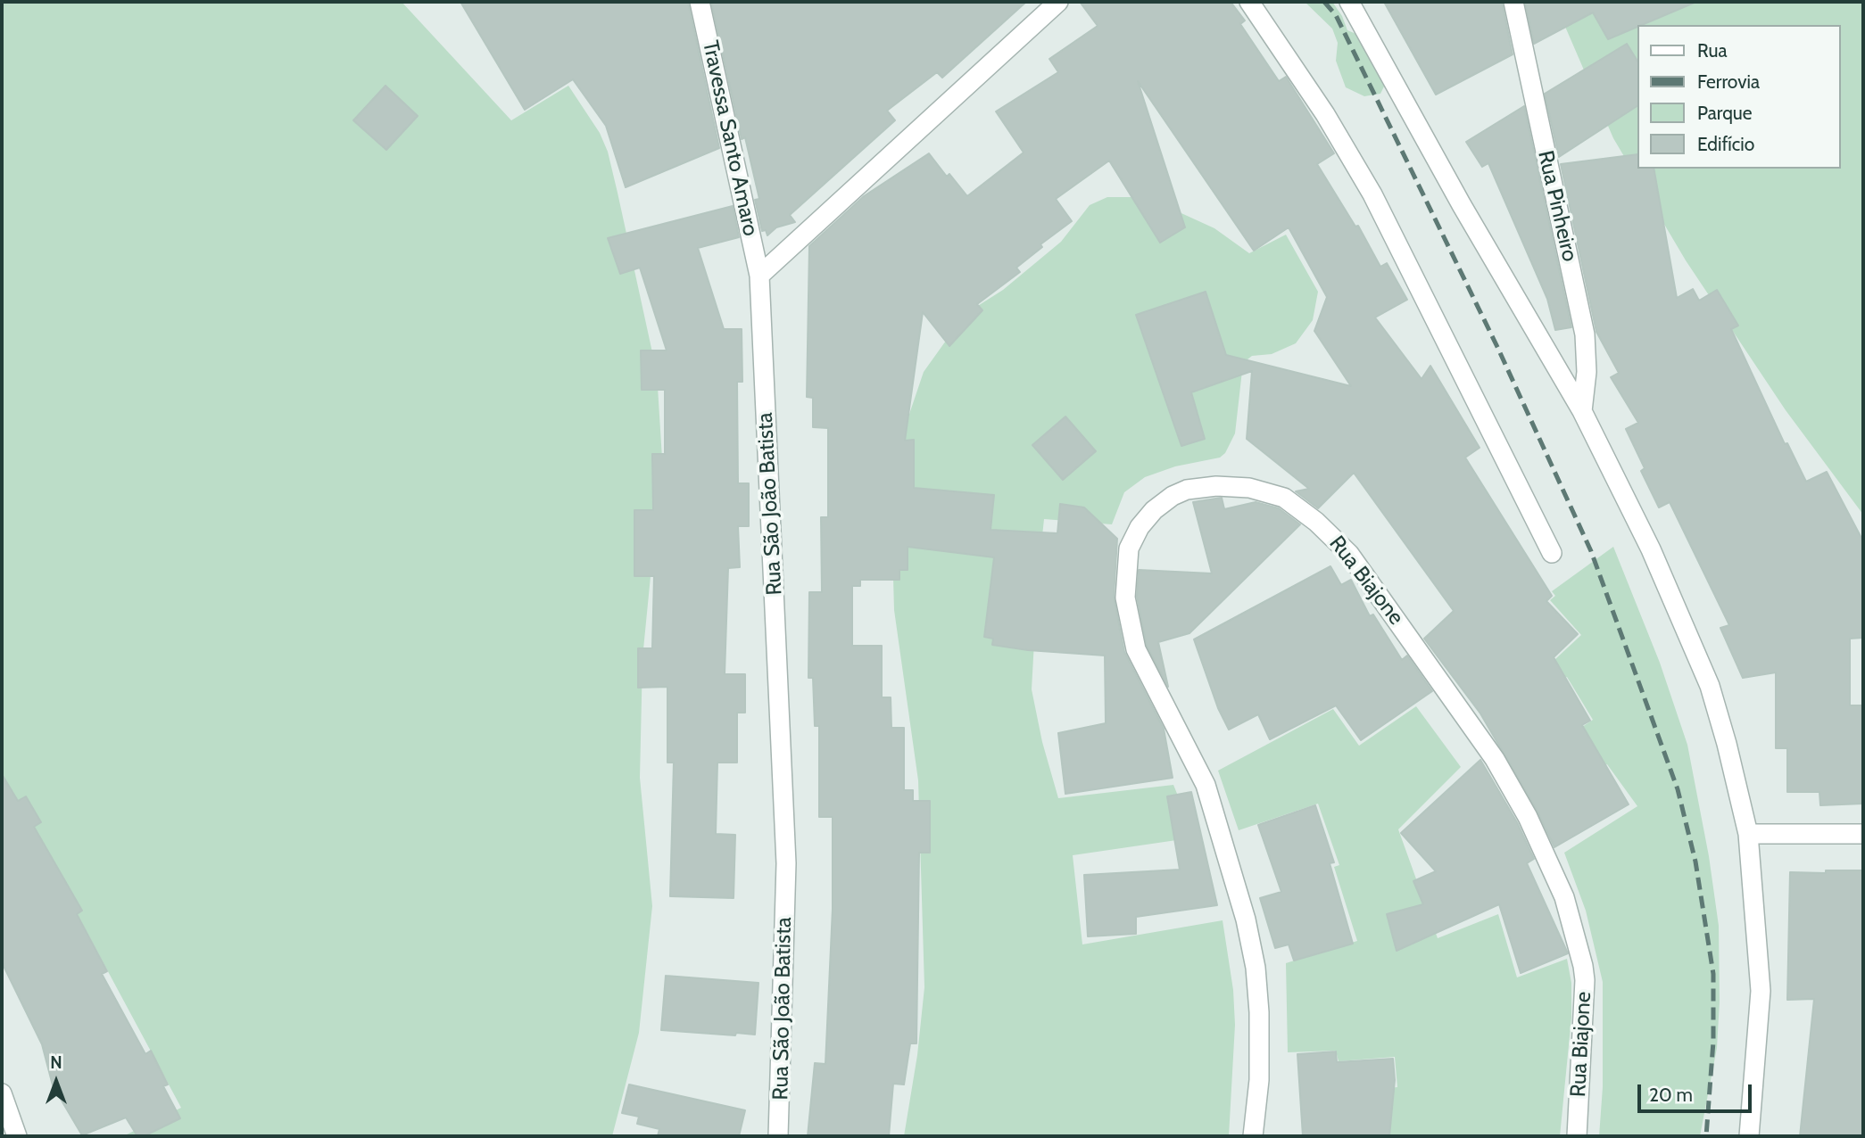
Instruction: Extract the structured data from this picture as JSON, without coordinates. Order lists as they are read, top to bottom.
{
  "streets": {
    "street": [
      "Travessa Santo Amaro",
      "Rua Pinheiro",
      "Rua São João Batista",
      "Rua Biajone"
    ]
  },
  "crossings": [
    ["Travessa Santo Amaro", "Rua São João Batista"]
  ],
  "legend": [
    "Rua",
    "Ferrovia",
    "Parque",
    "Edifício"
  ],
  "scale_bar": "20 m",
  "north": "top"
}
